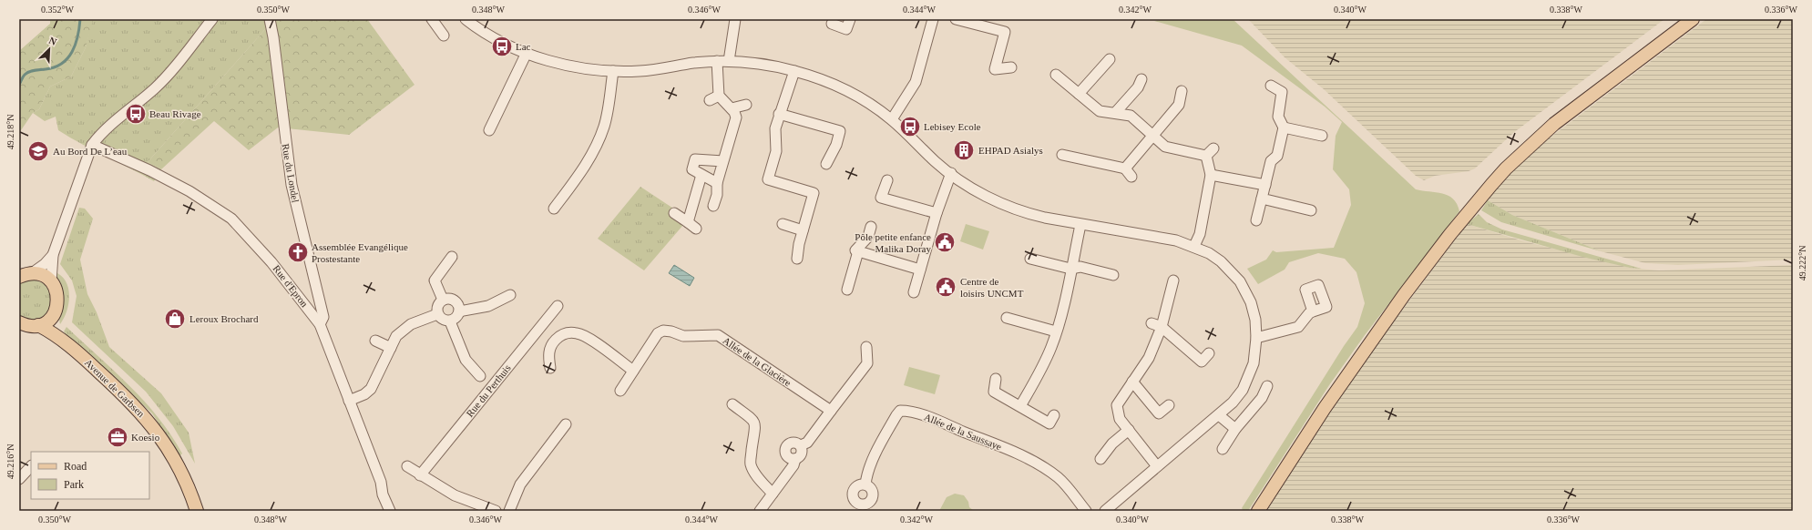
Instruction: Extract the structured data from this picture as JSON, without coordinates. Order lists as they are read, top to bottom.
{
  "streets": {
    "main road": ["Avenue de Garbsen"],
    "street": [
      "Rue du Londel",
      "Rue d'Epron",
      "Allée de la Glacière",
      "Rue du Perthuis",
      "Allée de la Saussaye"
    ]
  },
  "crossings": [
    ["Rue du Londel", "Rue d'Epron"]
  ],
  "places": {
    "bus stop": ["Lac", "Beau Rivage", "Lebisey Ecole"],
    "building": ["EHPAD Asialys"],
    "school or university": ["Au Bord De L’eau"],
    "public building": ["Pôle petite enfance Malika Doray", "Centre de loisirs UNCMT"],
    "church": ["Assemblée Evangélique Prostestante"],
    "shop": ["Leroux Brochard"],
    "office": ["Koesio"]
  },
  "legend": ["Road", "Park"],
  "north": "top right",
  "coordinates": [
    "0.352°W",
    "0.350°W",
    "0.348°W",
    "0.346°W",
    "0.344°W",
    "0.342°W",
    "0.340°W",
    "0.338°W",
    "0.336°W",
    "49.218°N",
    "49.222°N",
    "49.216°N"
  ]
}
